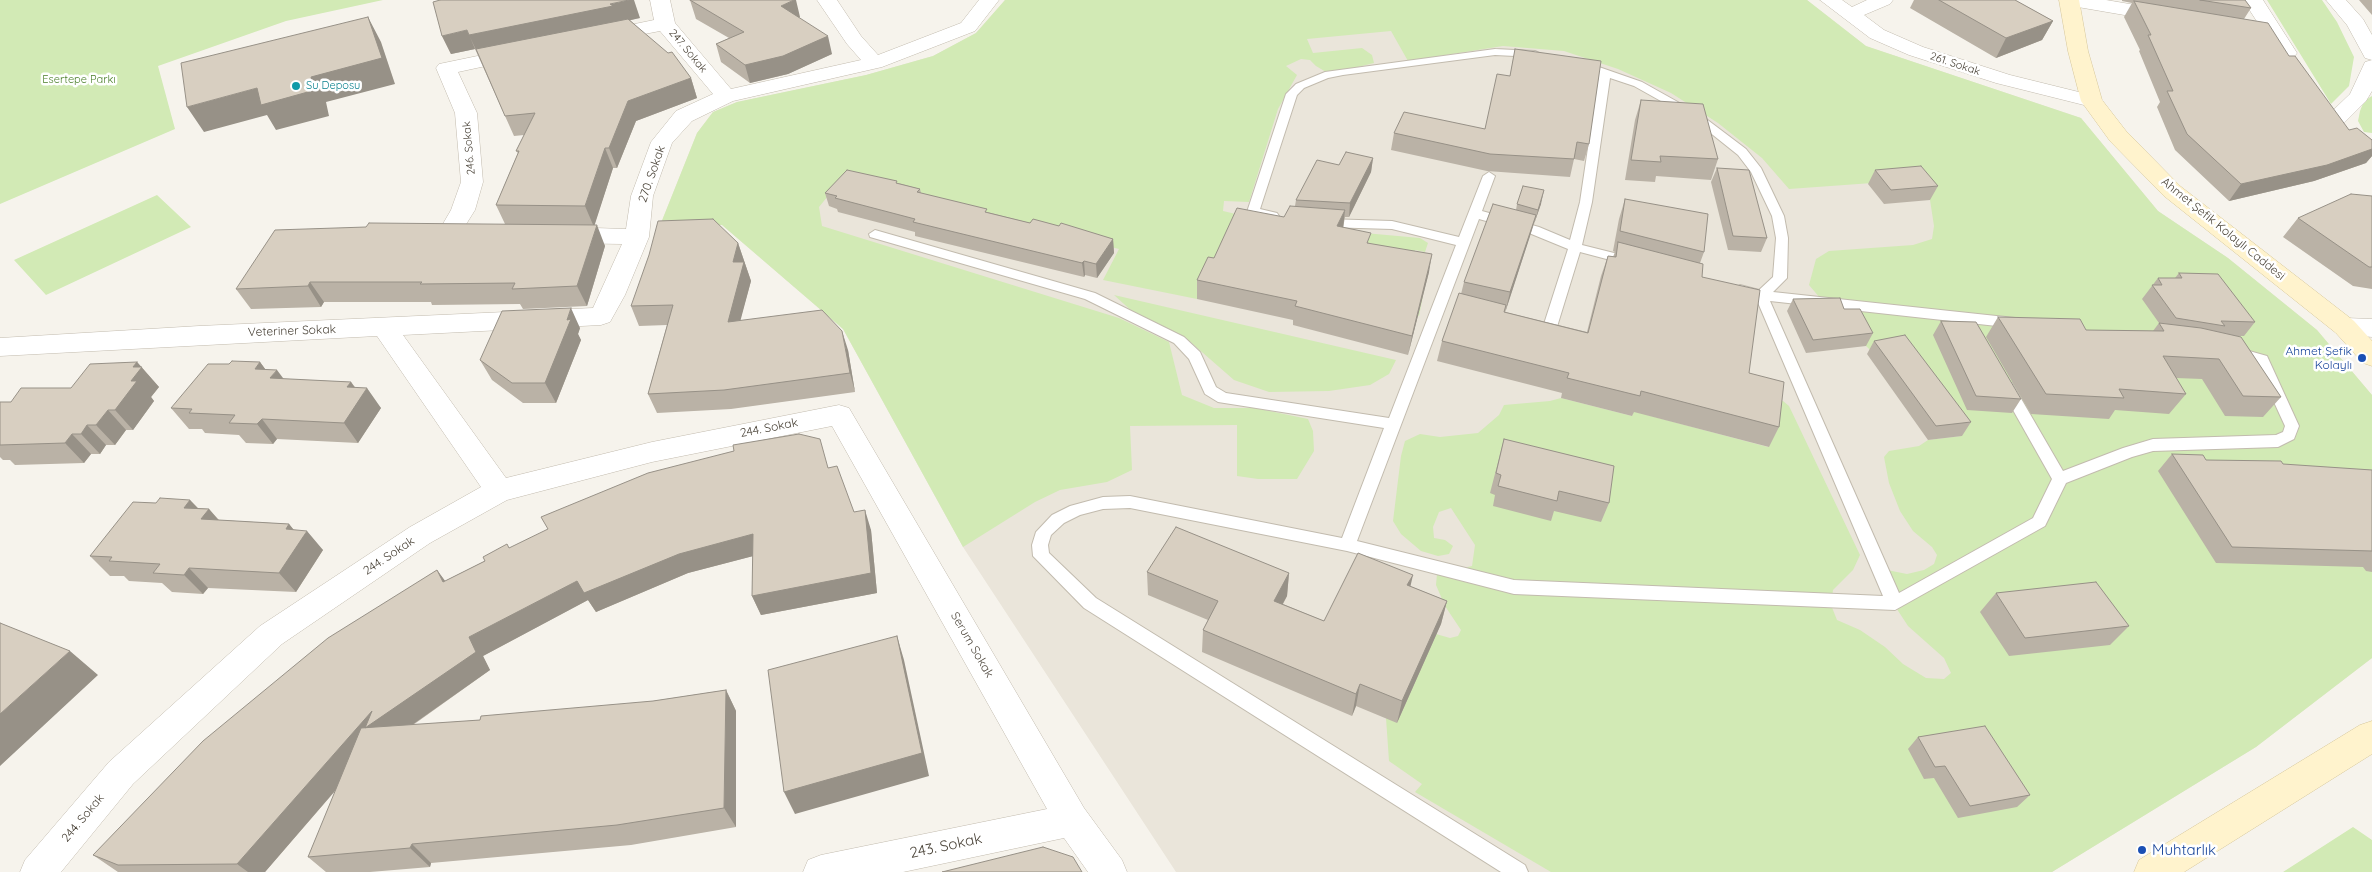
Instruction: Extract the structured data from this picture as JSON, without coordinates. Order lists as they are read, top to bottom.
{
  "streets": {
    "main road": ["Ahmet Şefik Kolaylı Caddesi"],
    "street": [
      "247. Sokak",
      "261. Sokak",
      "246. Sokak",
      "270. Sokak",
      "Veteriner Sokak",
      "244. Sokak",
      "Serum Sokak",
      "243. Sokak"
    ]
  },
  "crossings": [
    ["247. Sokak", "270. Sokak"],
    ["261. Sokak", "Ahmet Şefik Kolaylı Caddesi"],
    ["270. Sokak", "Veteriner Sokak"],
    ["244. Sokak", "Serum Sokak"],
    ["Serum Sokak", "243. Sokak"]
  ],
  "parks": ["Esertepe Parkı"],
  "places": ["Su Deposu", "Ahmet Şefik Kolaylı", "Muhtarlık"]
}
